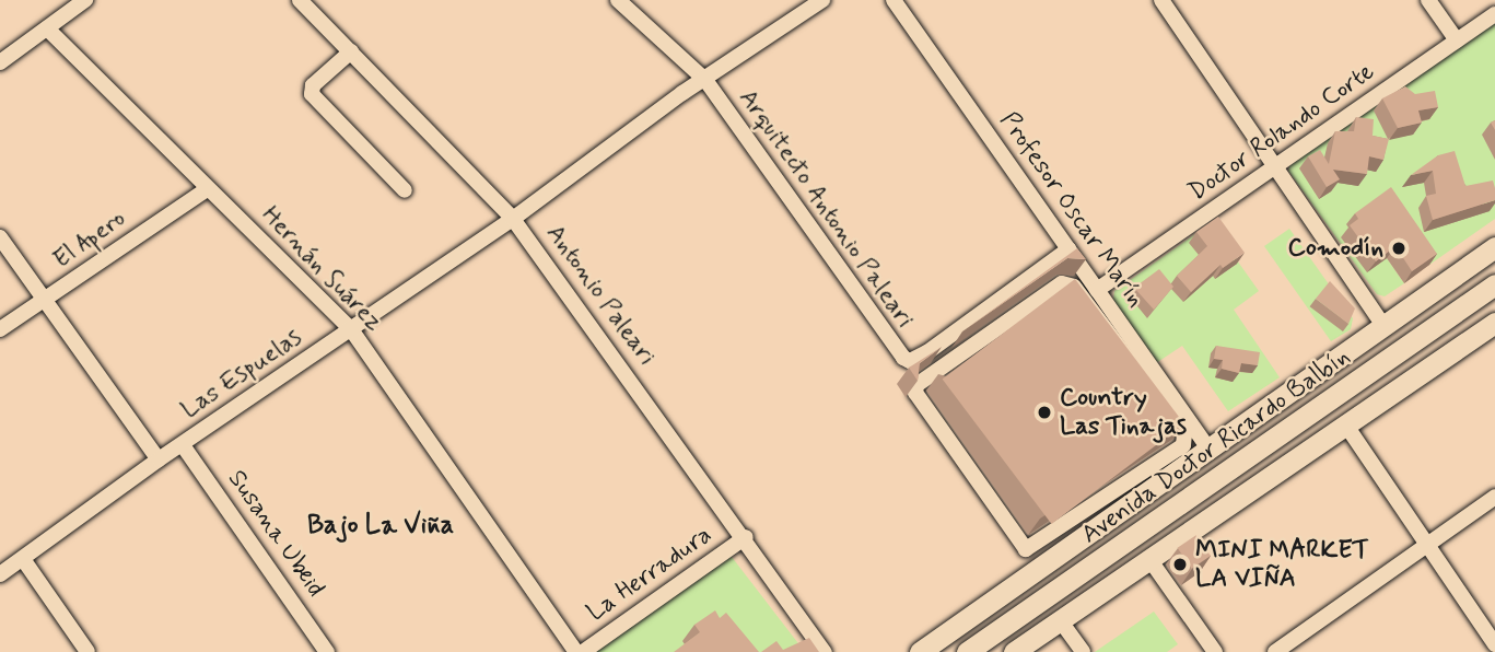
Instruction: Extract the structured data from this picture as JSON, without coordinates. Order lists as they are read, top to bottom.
{
  "streets": {
    "street": [
      "Doctor Rolando Corte",
      "Arquitecto Antonio Paleari",
      "Profesor Oscar Marín",
      "El Apero",
      "Hernán Suárez",
      "Antonio Paleari",
      "Las Espuelas",
      "Avenida Doctor Ricardo Balbín",
      "Susana Ubeid",
      "La Herradura"
    ]
  },
  "crossings": [
    ["Doctor Rolando Corte", "Profesor Oscar Marín"],
    ["Arquitecto Antonio Paleari", "Profesor Oscar Marín"],
    ["Arquitecto Antonio Paleari", "Las Espuelas"],
    ["El Apero", "Hernán Suárez"],
    ["Hernán Suárez", "Las Espuelas"],
    ["Antonio Paleari", "Las Espuelas"],
    ["Antonio Paleari", "La Herradura"],
    ["Las Espuelas", "Susana Ubeid"]
  ],
  "districts": ["Bajo La Viña"],
  "places": ["Comodín", "Country Las Tinajas", "MINI MARKET LA VIÑA"]
}
